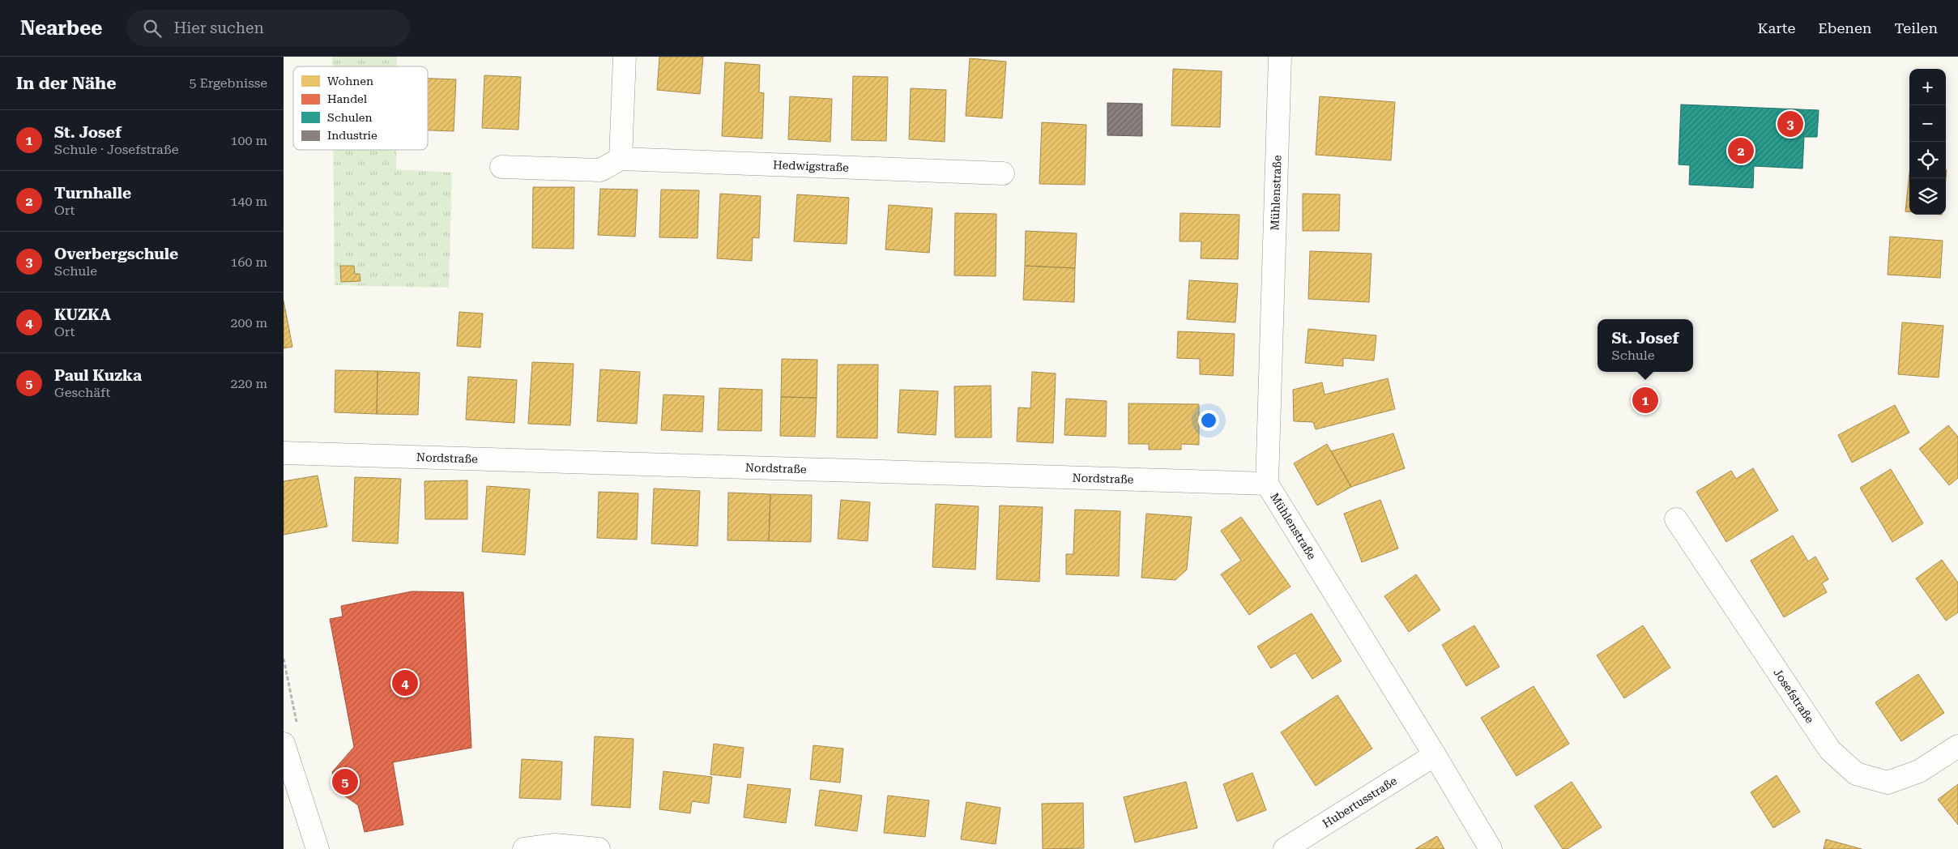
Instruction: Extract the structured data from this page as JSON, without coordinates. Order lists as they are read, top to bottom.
{
  "streets": {
    "street": [
      "Hedwigstraße",
      "Mühlenstraße",
      "Nordstraße",
      "Josefstraße",
      "Hubertusstraße"
    ]
  },
  "crossings": [
    ["Mühlenstraße", "Nordstraße"],
    ["Mühlenstraße", "Hubertusstraße"]
  ],
  "legend": [
    "Wohnen",
    "Handel",
    "Schulen",
    "Industrie"
  ],
  "page": {
    "header": "Nearbee",
    "search": "Hier suchen",
    "nav": ["Karte", "Ebenen", "Teilen"],
    "heading": ["In der Nähe", "5 Ergebnisse"],
    "map_buttons": ["+", "−"],
    "list": [
      {
        "mark": "1",
        "name": "St. Josef",
        "note": "Schule · Josefstraße",
        "value": "100 m"
      },
      {
        "mark": "2",
        "name": "Turnhalle",
        "note": "Ort",
        "value": "140 m"
      },
      {
        "mark": "3",
        "name": "Overbergschule",
        "note": "Schule",
        "value": "160 m"
      },
      {
        "mark": "4",
        "name": "KUZKA",
        "note": "Ort",
        "value": "200 m"
      },
      {
        "mark": "5",
        "name": "Paul Kuzka",
        "note": "Geschäft",
        "value": "220 m"
      }
    ],
    "pins": [
      "3",
      "2",
      "1",
      "4",
      "5"
    ],
    "popup": ["St. Josef", "Schule"]
  }
}
